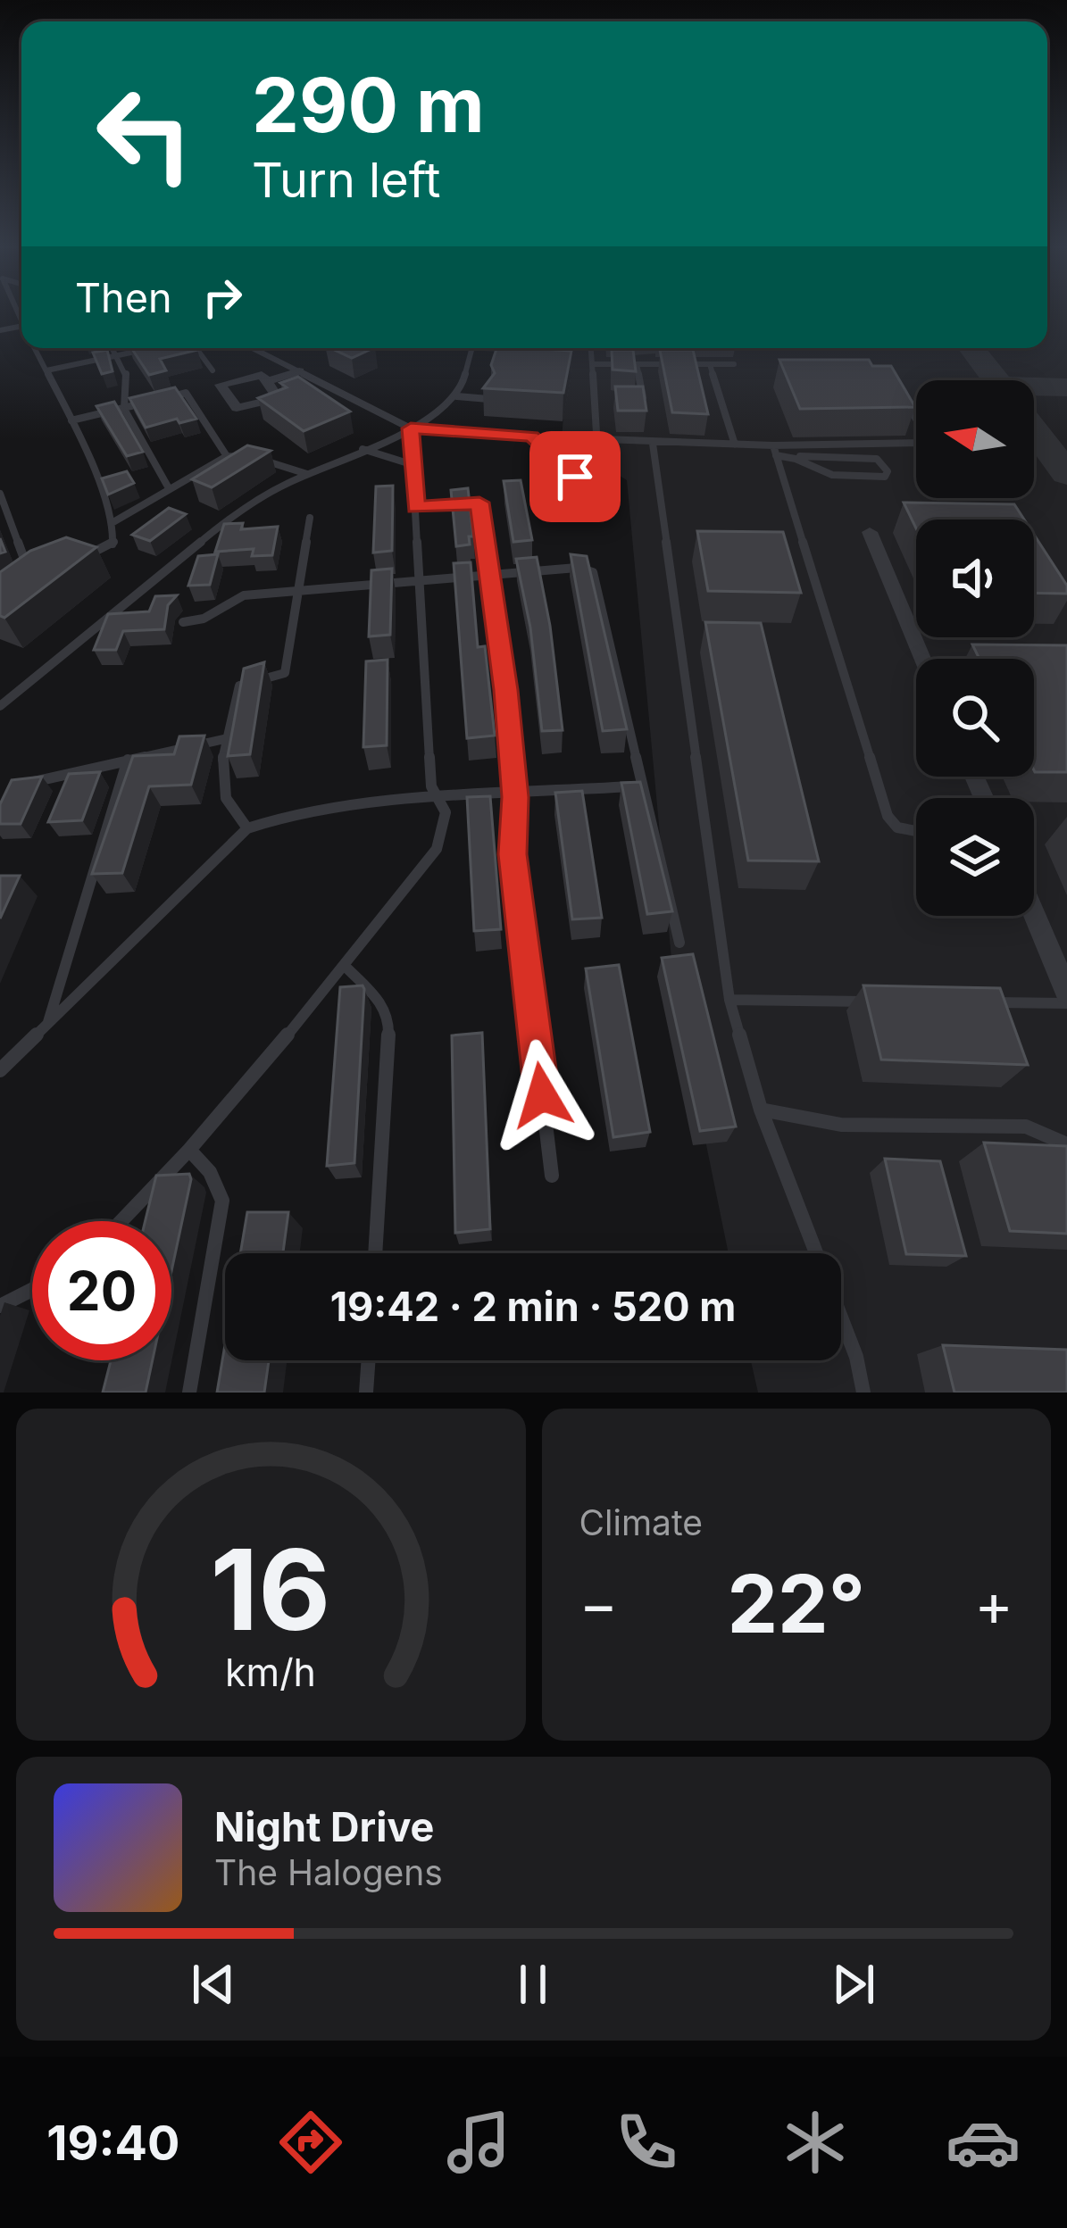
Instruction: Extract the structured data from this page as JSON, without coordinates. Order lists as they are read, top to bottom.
{
  "north": "left",
  "page": {
    "turn": ["290 m", "Turn left"],
    "then": "Then",
    "limit": "20",
    "trip": "19:42 · 2 min · 520 m",
    "tile": "Climate",
    "heat": ["−", "22°", "+"],
    "song": ["Night Drive", "The Halogens"],
    "tabs": "19:40",
    "gauge": ["16", "km/h"]
  }
}
